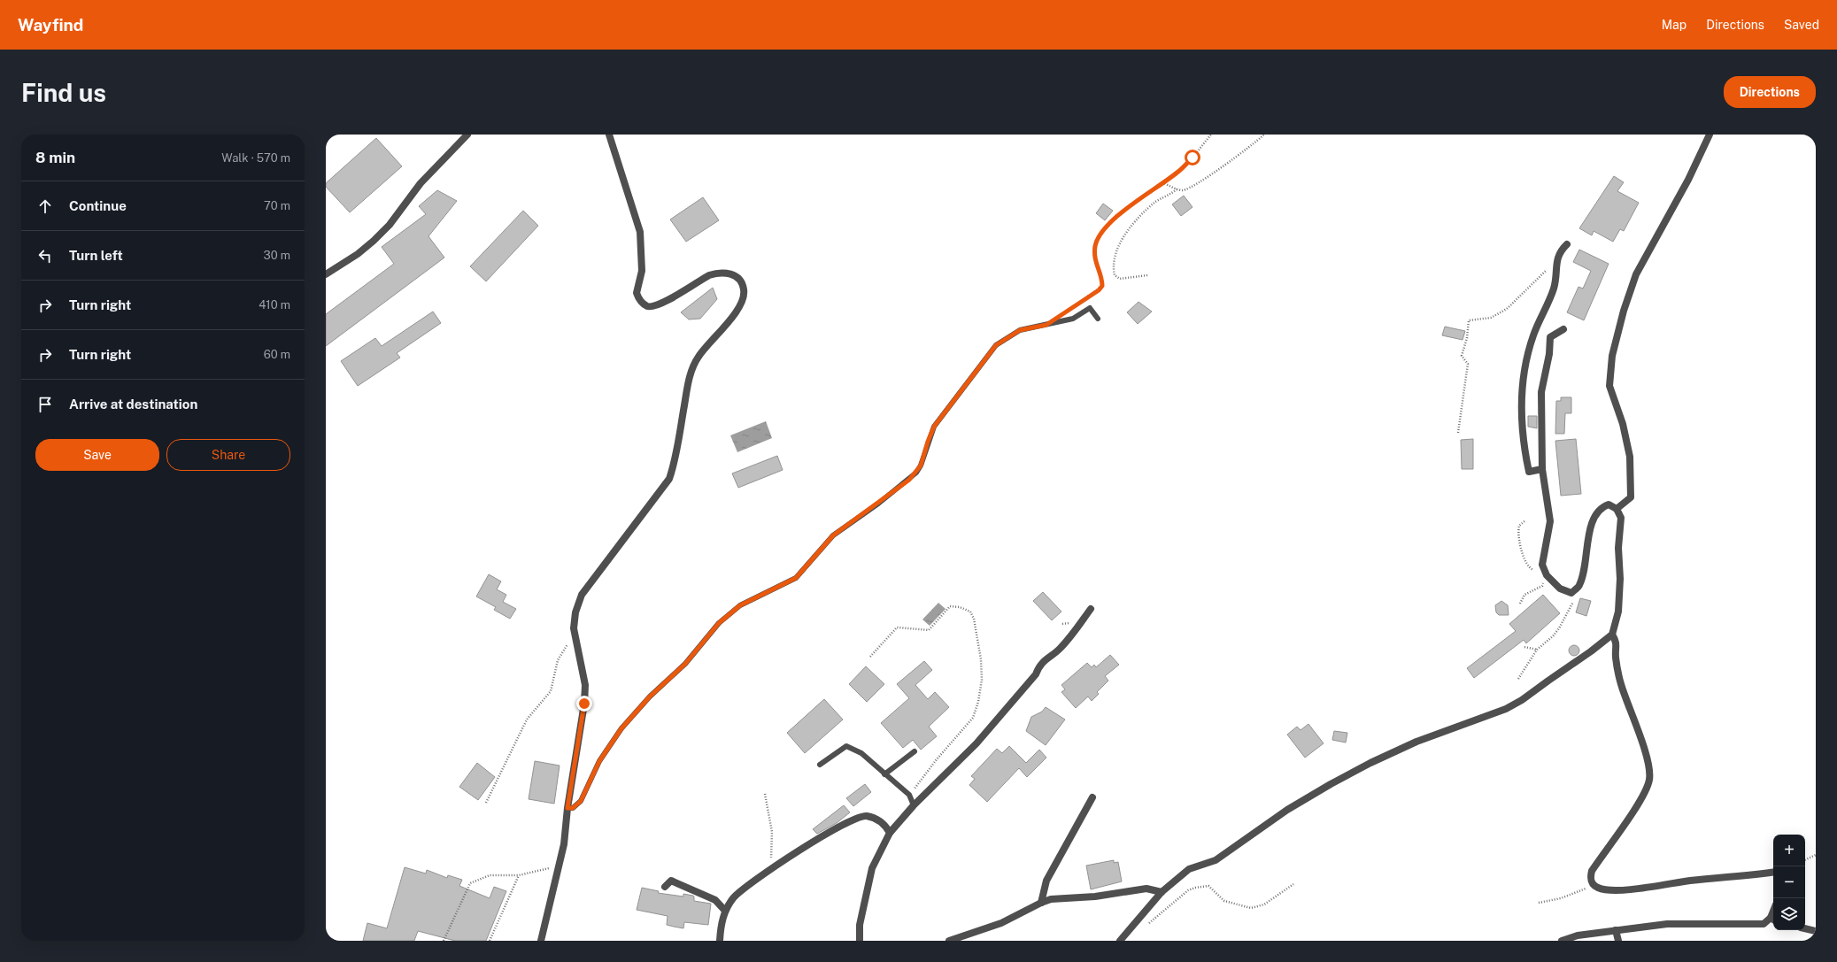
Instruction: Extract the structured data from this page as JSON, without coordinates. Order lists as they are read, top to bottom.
{
  "page": {
    "header": "Wayfind",
    "nav": ["Map", "Directions", "Saved"],
    "buttons": [
      "Directions",
      ["Save", "Share"]
    ],
    "title": "Find us",
    "heading": ["8 min", "Walk · 570 m"],
    "list": [
      ["Continue", "70 m"],
      ["Turn left", "30 m"],
      ["Turn right", "410 m"],
      ["Turn right", "60 m"],
      "Arrive at destination"
    ],
    "map_buttons": ["+", "−"]
  }
}
